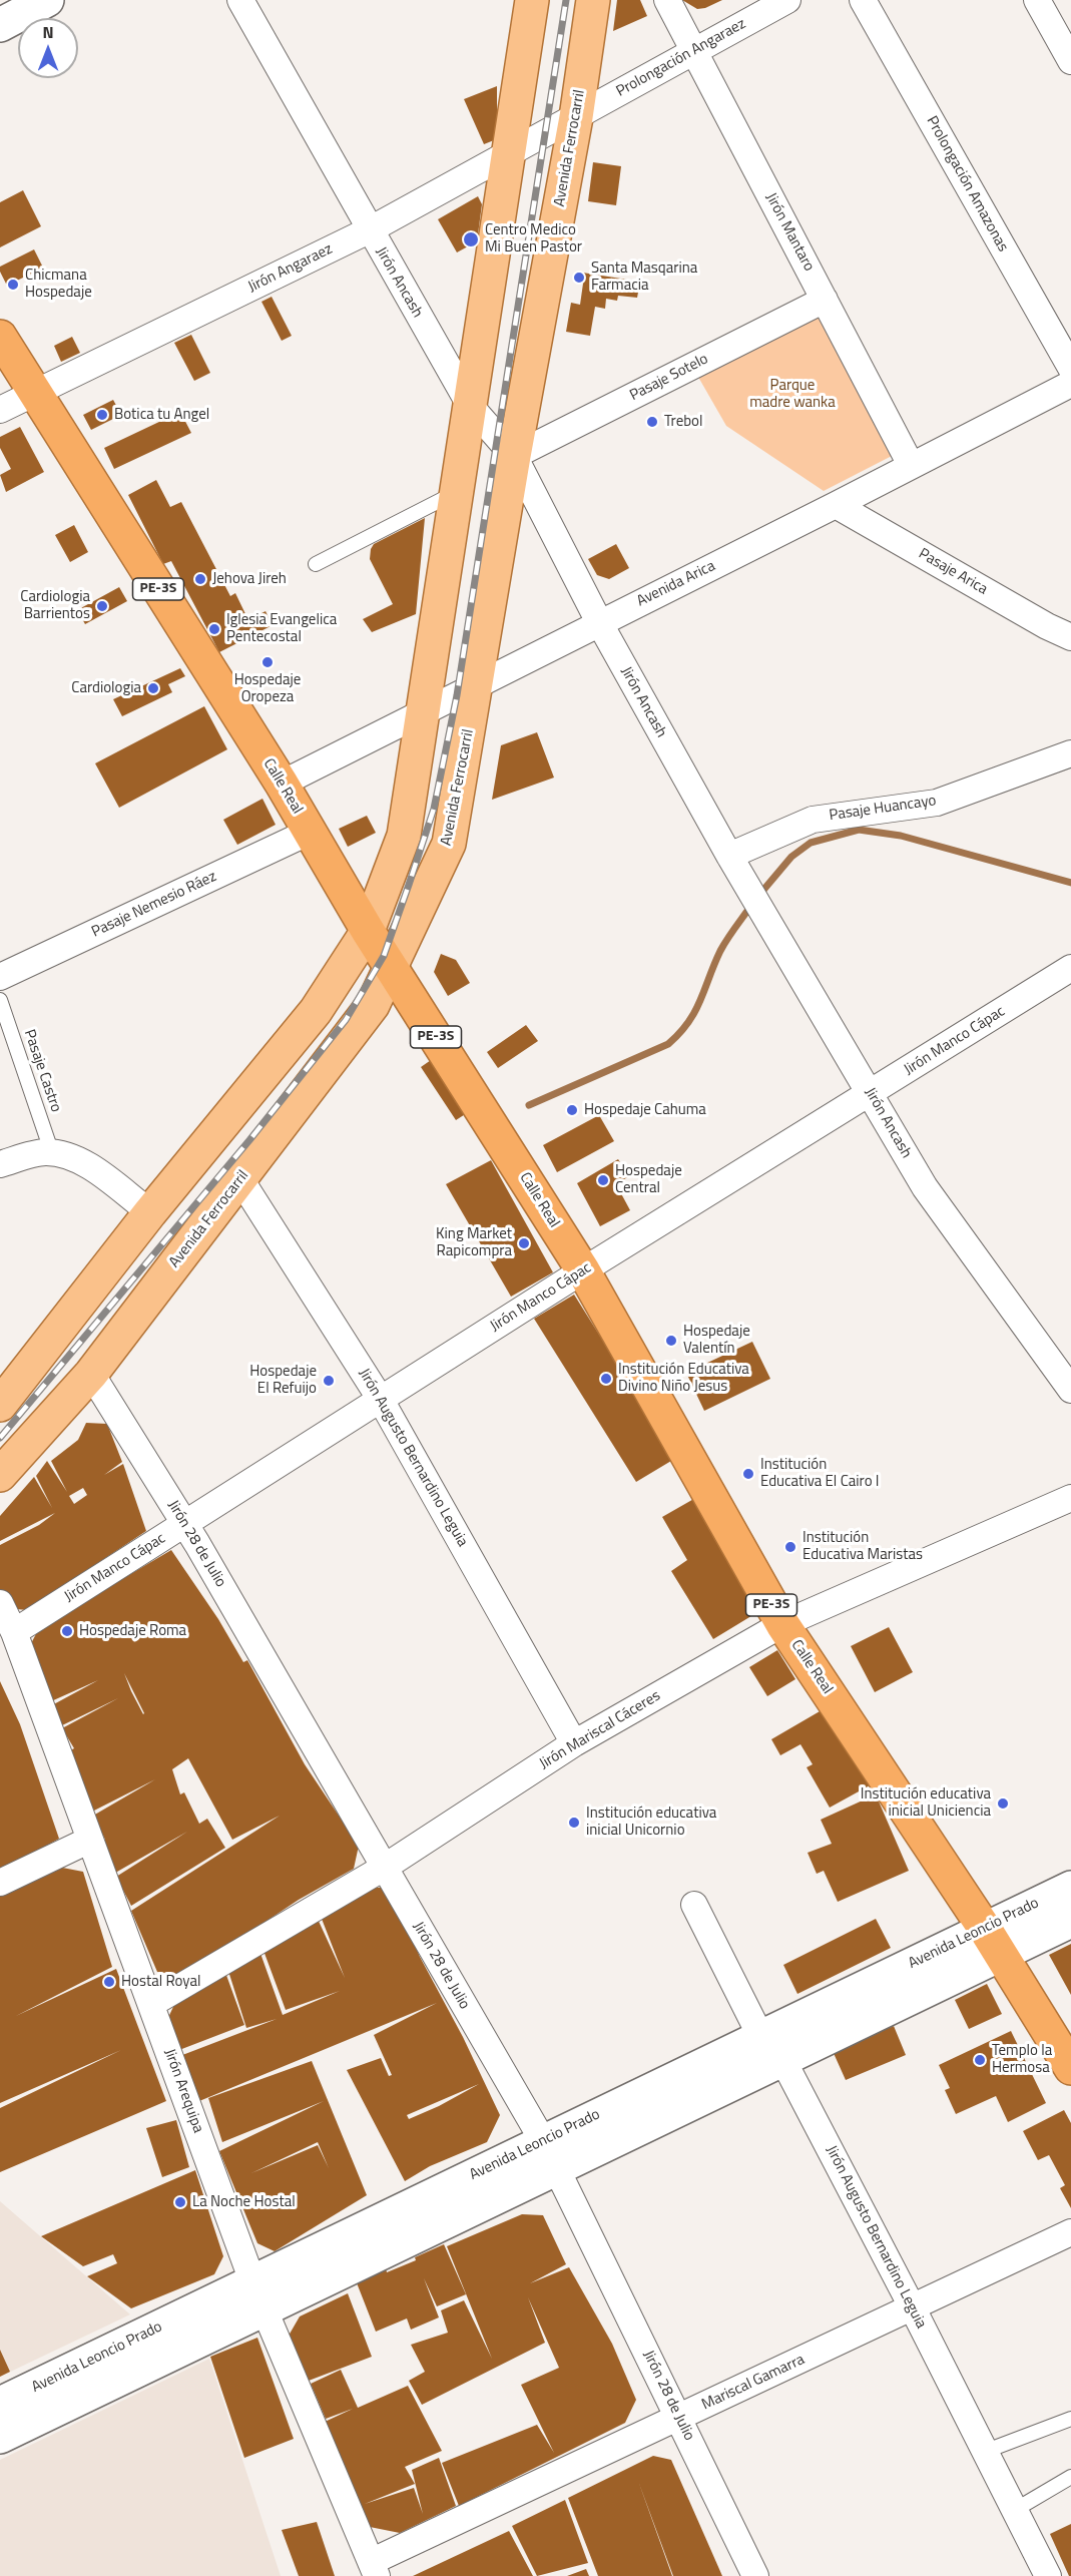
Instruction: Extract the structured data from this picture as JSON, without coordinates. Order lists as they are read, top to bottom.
{
  "streets": {
    "highway": ["PE-3S", "Calle Real"],
    "main road": ["Avenida Ferrocarril"],
    "street": [
      "Prolongación Angaraez",
      "Prolongación Amazonas",
      "Jirón Mantaro",
      "Jirón Angaraez",
      "Jirón Ancash",
      "Pasaje Sotelo",
      "Pasaje Arica",
      "Avenida Arica",
      "Pasaje Huancayo",
      "Pasaje Nemesio Ráez",
      "Jirón Manco Cápac",
      "Jirón Augusto Bernardino Leguia",
      "Jirón 28 de Julio",
      "Jirón Mariscal Cáceres",
      "Avenida Leoncio Prado",
      "Jirón Arequipa",
      "Mariscal Gamarra"
    ],
    "lane": ["Pasaje Castro"]
  },
  "crossings": [
    ["Prolongación Angaraez", "Avenida Ferrocarril"],
    ["Prolongación Angaraez", "Jirón Mantaro"],
    ["Prolongación Angaraez", "Jirón Angaraez"],
    ["Avenida Ferrocarril", "Jirón Angaraez"],
    ["Avenida Ferrocarril", "Jirón Ancash"],
    ["Avenida Ferrocarril", "Pasaje Sotelo"],
    ["Avenida Ferrocarril", "Avenida Arica"],
    ["Avenida Ferrocarril", "Calle Real"],
    ["Avenida Ferrocarril", "Jirón Augusto Bernardino Leguia"],
    ["Avenida Ferrocarril", "Jirón 28 de Julio"],
    ["Jirón Mantaro", "Pasaje Sotelo"],
    ["Jirón Mantaro", "Avenida Arica"],
    ["Jirón Angaraez", "Jirón Ancash"],
    ["Jirón Angaraez", "Calle Real"],
    ["Jirón Ancash", "Pasaje Sotelo"],
    ["Jirón Ancash", "Avenida Arica"],
    ["Jirón Ancash", "Pasaje Huancayo"],
    ["Jirón Ancash", "Jirón Manco Cápac"],
    ["Pasaje Arica", "Avenida Arica"],
    ["Avenida Arica", "Calle Real"],
    ["Calle Real", "Pasaje Nemesio Ráez"],
    ["Calle Real", "Jirón Manco Cápac"],
    ["Calle Real", "Jirón Mariscal Cáceres"],
    ["Calle Real", "Avenida Leoncio Prado"],
    ["Jirón Manco Cápac", "Jirón Augusto Bernardino Leguia"],
    ["Jirón Manco Cápac", "Jirón 28 de Julio"],
    ["Jirón Manco Cápac", "Jirón Arequipa"],
    ["Jirón Augusto Bernardino Leguia", "Jirón Mariscal Cáceres"],
    ["Jirón Augusto Bernardino Leguia", "Avenida Leoncio Prado"],
    ["Jirón Augusto Bernardino Leguia", "Mariscal Gamarra"],
    ["Jirón 28 de Julio", "Jirón Mariscal Cáceres"],
    ["Jirón 28 de Julio", "Avenida Leoncio Prado"],
    ["Jirón 28 de Julio", "Mariscal Gamarra"],
    ["Jirón Mariscal Cáceres", "Jirón Arequipa"],
    ["Avenida Leoncio Prado", "Jirón Arequipa"],
    ["Jirón Arequipa", "Mariscal Gamarra"]
  ],
  "parks": ["Parque madre wanka"],
  "places": [
    "Centro Medico Mi Buen Pastor",
    "Santa Masqarina Farmacia",
    "Chicmana Hospedaje",
    "Botica tu Angel",
    "Trebol",
    "Jehova Jireh",
    "Cardiologia Barrientos",
    "Iglesia Evangelica Pentecostal",
    "Hospedaje Oropeza",
    "Cardiologia",
    "Hospedaje Cahuma",
    "Hospedaje Central",
    "King Market Rapicompra",
    "Hospedaje Valentín",
    "Institución Educativa Divino Niño Jesus",
    "Hospedaje El Refuijo",
    "Institución Educativa El Cairo I",
    "Institución Educativa Maristas",
    "Hospedaje Roma",
    "Institución educativa inicial Uniciencia",
    "Institución educativa inicial Unicornio",
    "Hostal Royal",
    "Templo la Hermosa",
    "La Noche Hostal"
  ],
  "north": "top"
}
